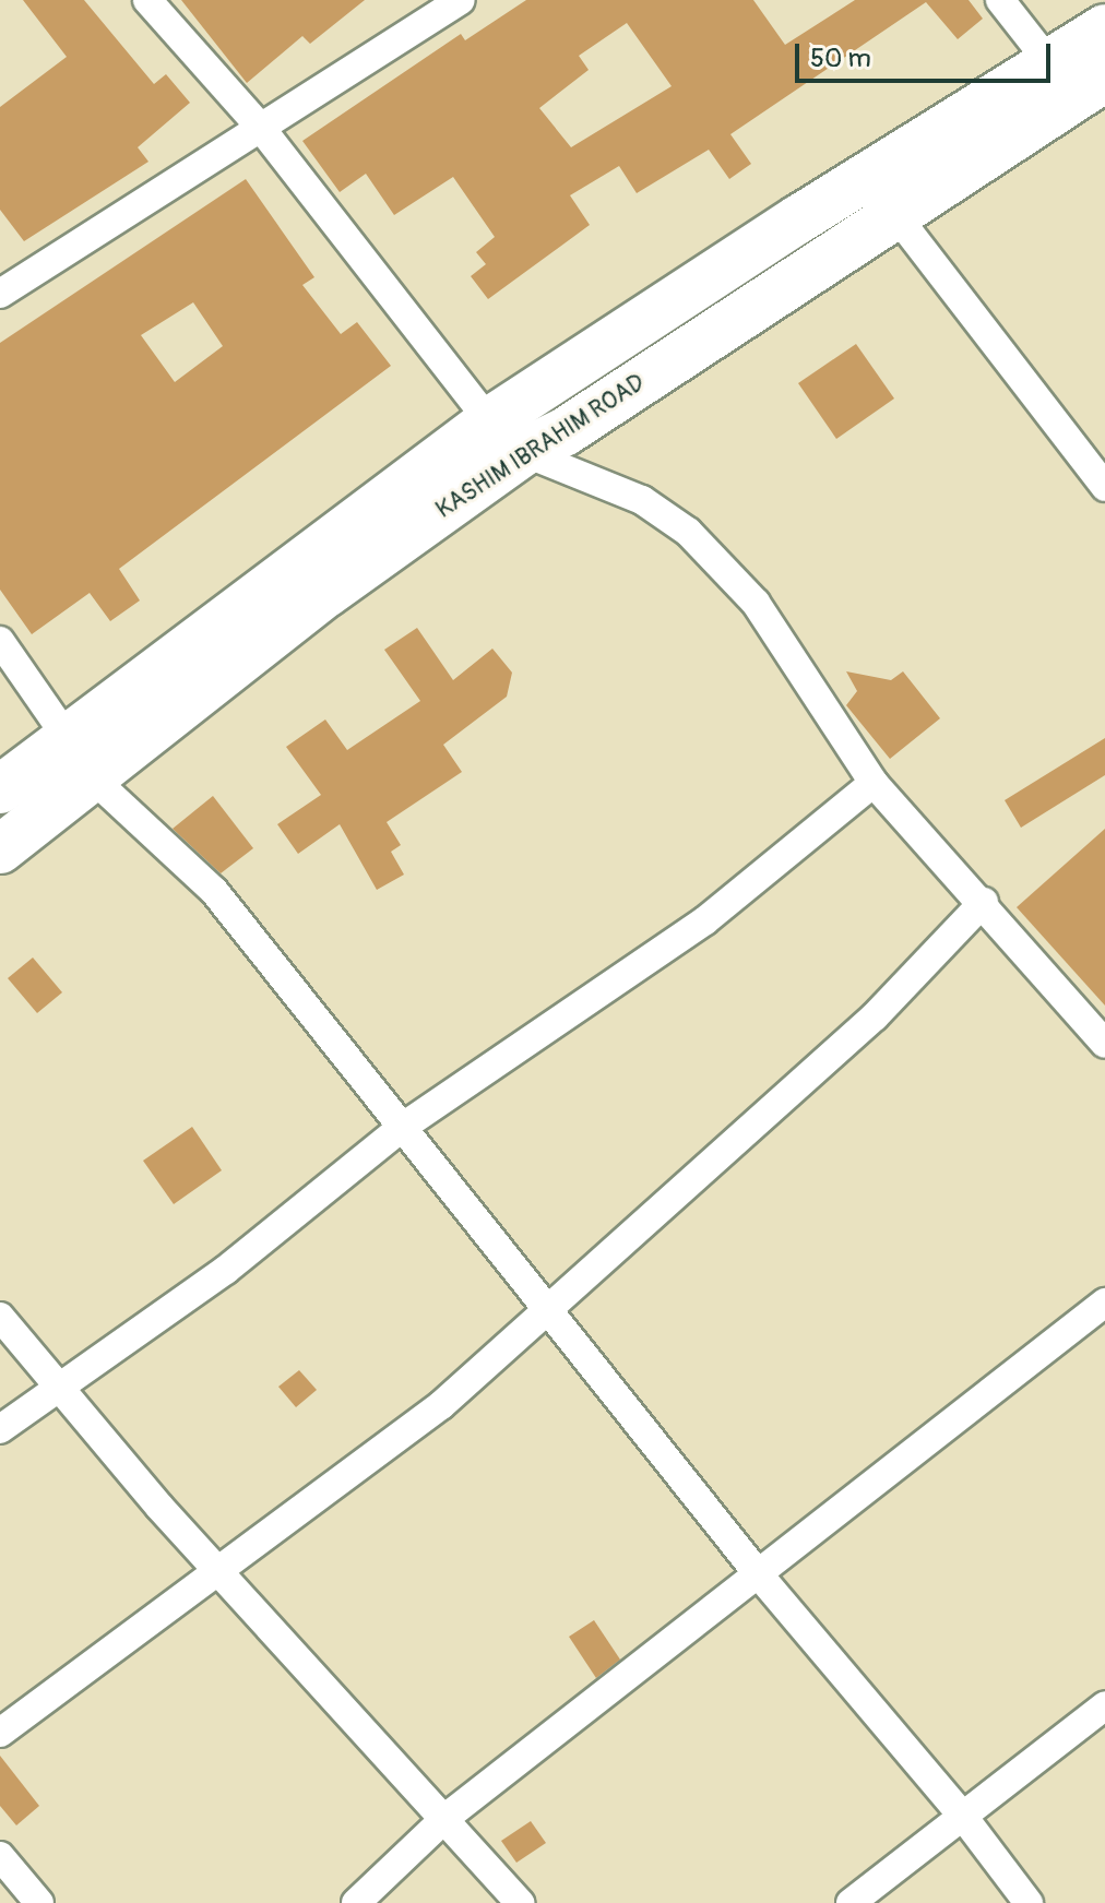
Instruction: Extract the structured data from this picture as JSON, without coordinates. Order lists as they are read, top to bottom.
{
  "streets": {
    "highway": ["KASHIM IBRAHIM ROAD"]
  },
  "scale_bar": "50 m"
}
